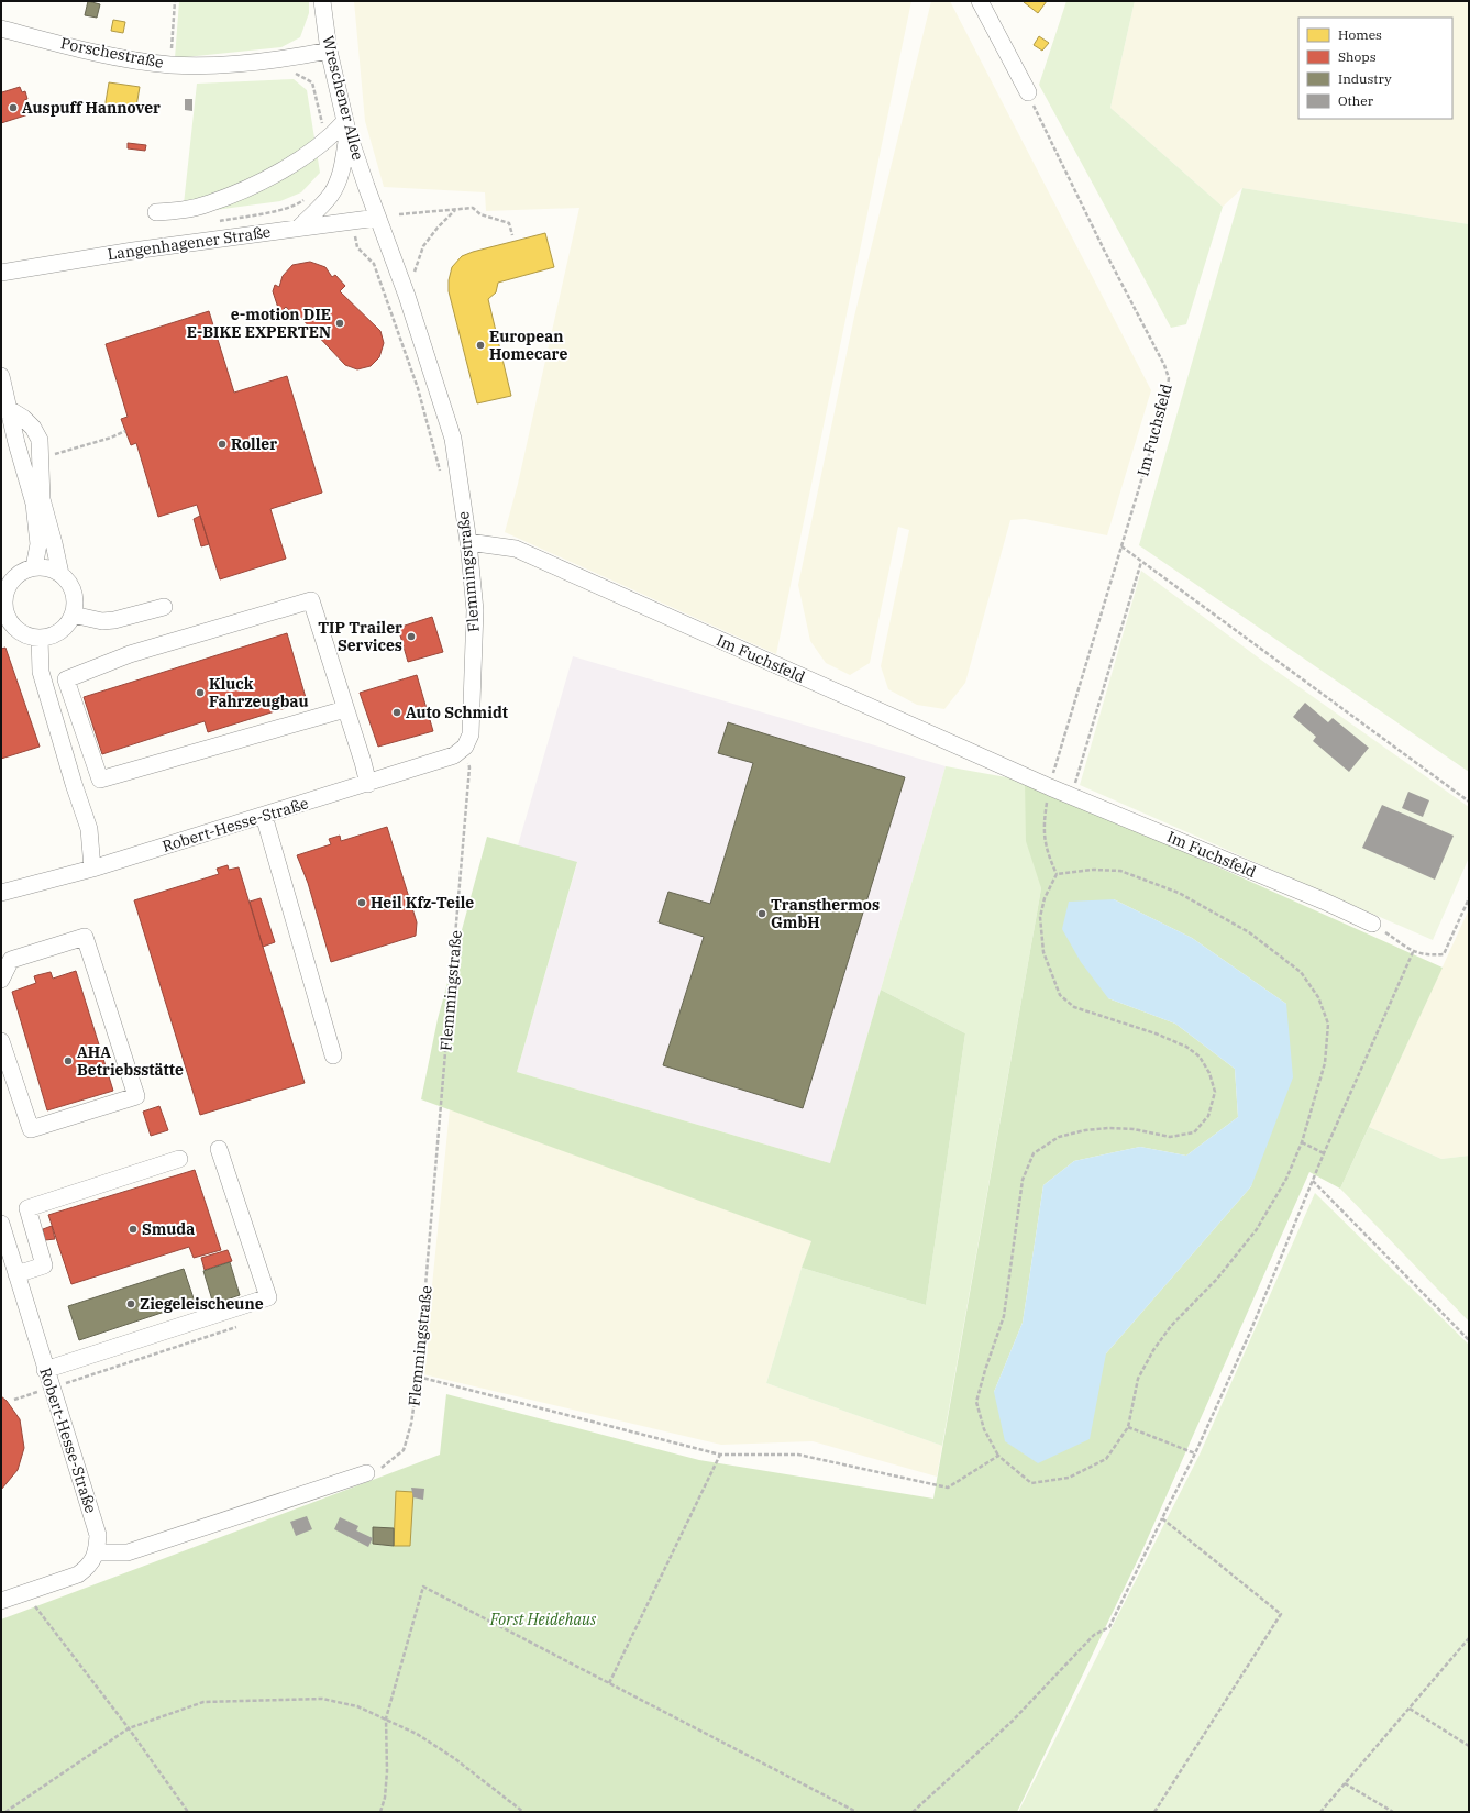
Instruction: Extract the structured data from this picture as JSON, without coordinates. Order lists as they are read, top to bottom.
{
  "streets": {
    "street": [
      "Porschestraße",
      "Wreschener Allee",
      "Langenhagener Straße",
      "Im Fuchsfeld",
      "Flemmingstraße",
      "Robert-Hesse-Straße"
    ]
  },
  "crossings": [
    ["Porschestraße", "Wreschener Allee"],
    ["Wreschener Allee", "Langenhagener Straße"],
    ["Wreschener Allee", "Flemmingstraße"],
    ["Langenhagener Straße", "Flemmingstraße"],
    ["Im Fuchsfeld", "Flemmingstraße"],
    ["Flemmingstraße", "Robert-Hesse-Straße"]
  ],
  "parks": ["Forst Heidehaus"],
  "places": [
    "Auspuff Hannover",
    "e-motion DIE E-BIKE EXPERTEN",
    "European Homecare",
    "Roller",
    "TIP Trailer Services",
    "Kluck Fahrzeugbau",
    "Auto Schmidt",
    "Heil Kfz-Teile",
    "Transthermos GmbH",
    "AHA Betriebsstätte",
    "Smuda",
    "Ziegeleischeune"
  ],
  "legend": [
    "Homes",
    "Shops",
    "Industry",
    "Other"
  ]
}
